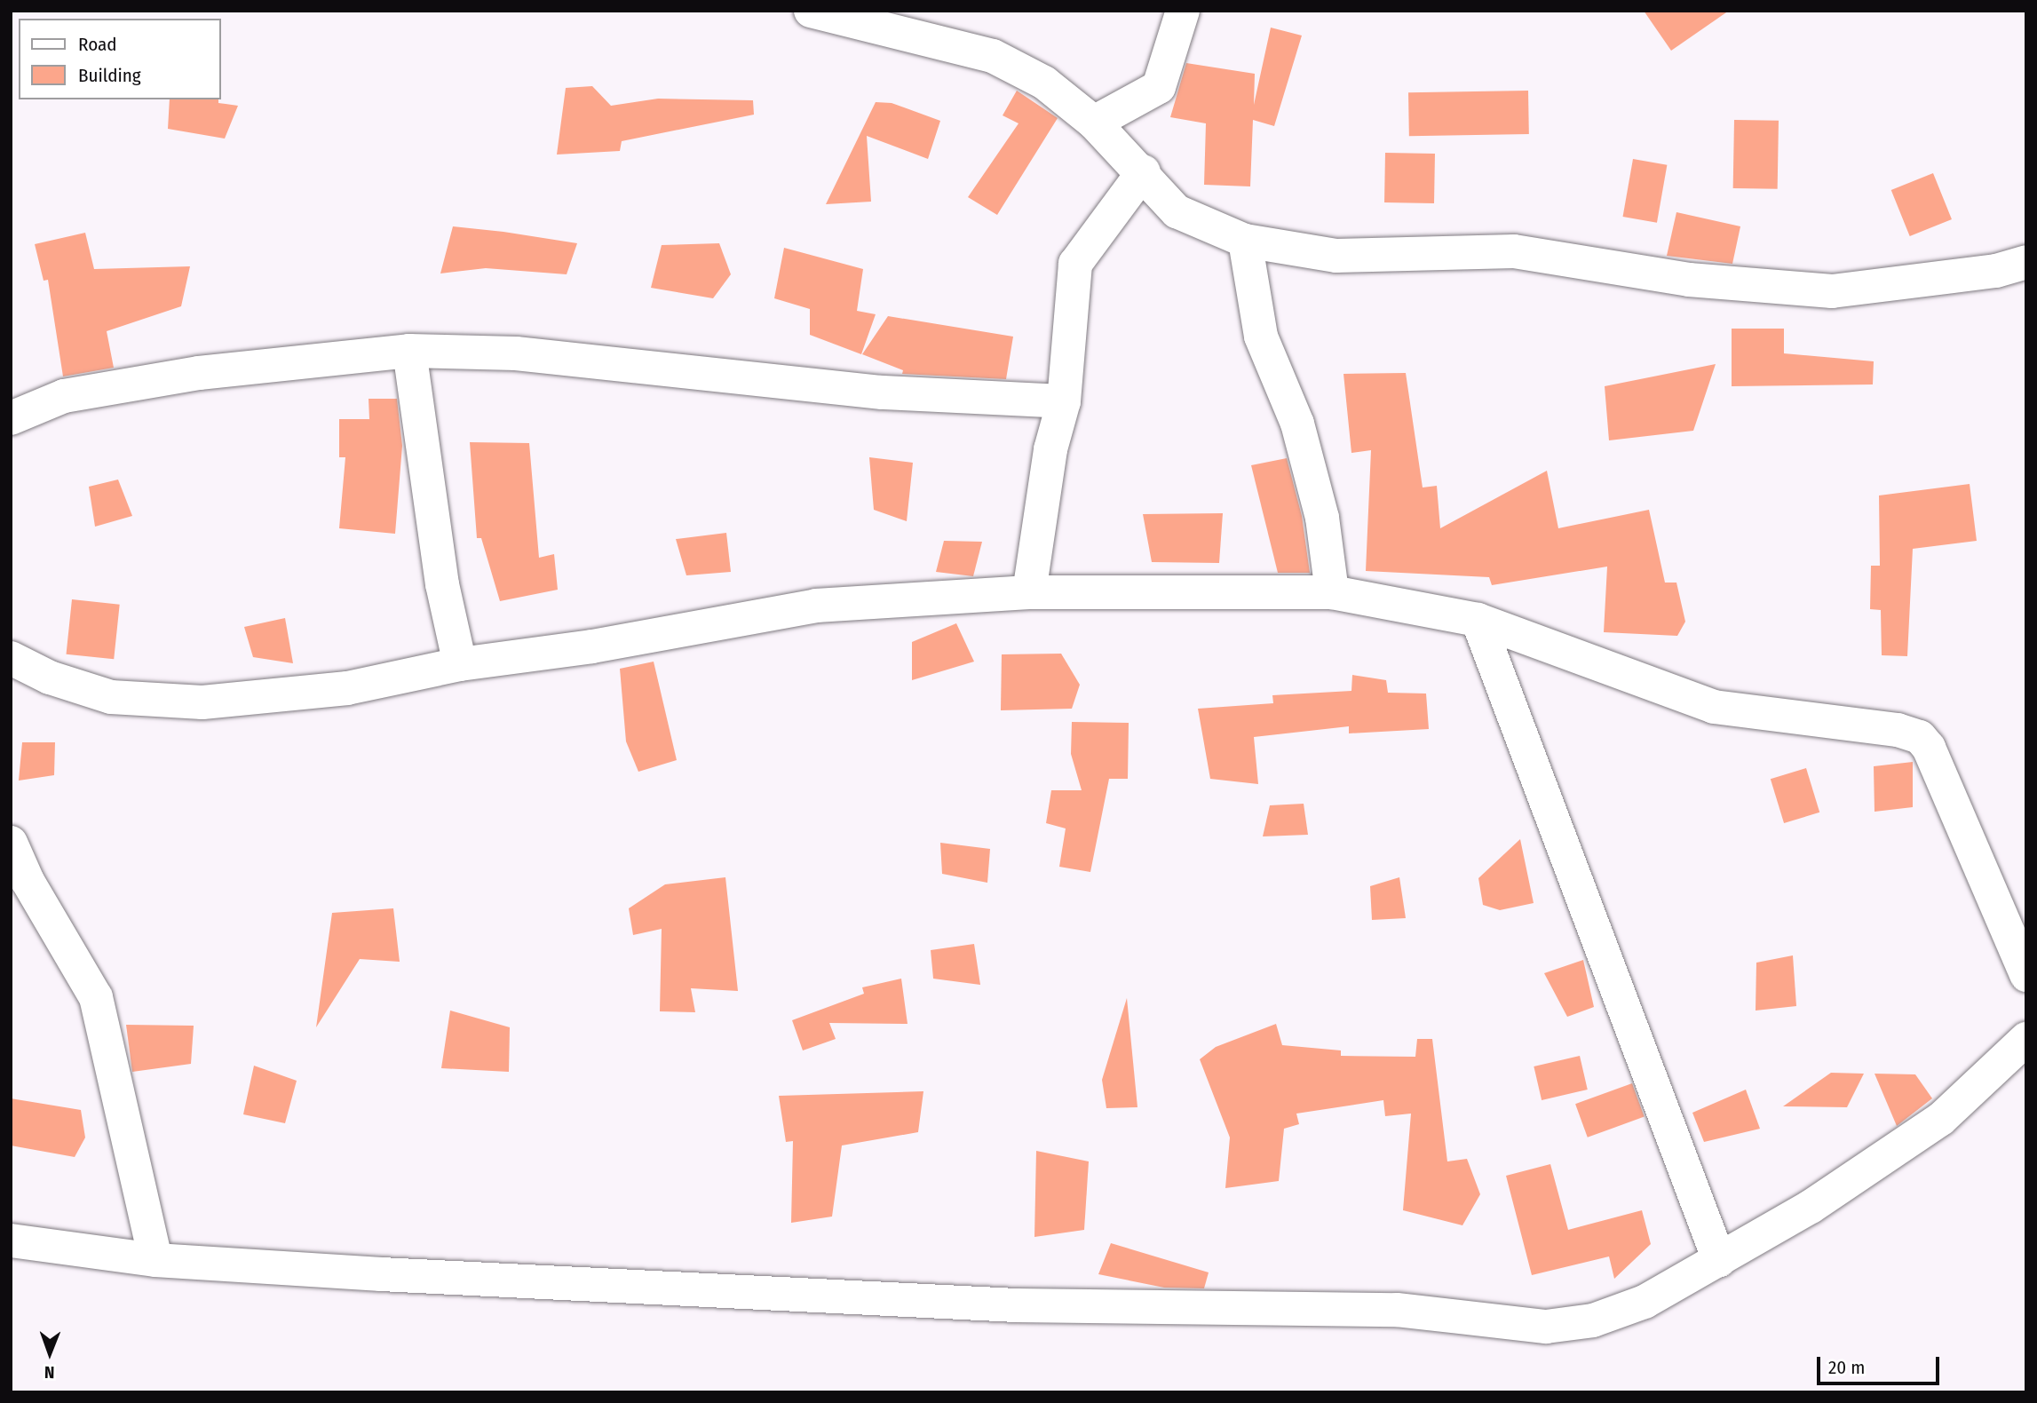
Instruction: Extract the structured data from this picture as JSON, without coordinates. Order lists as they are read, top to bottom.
{
  "legend": ["Road", "Building"],
  "scale_bar": "20 m",
  "north": "bottom"
}
